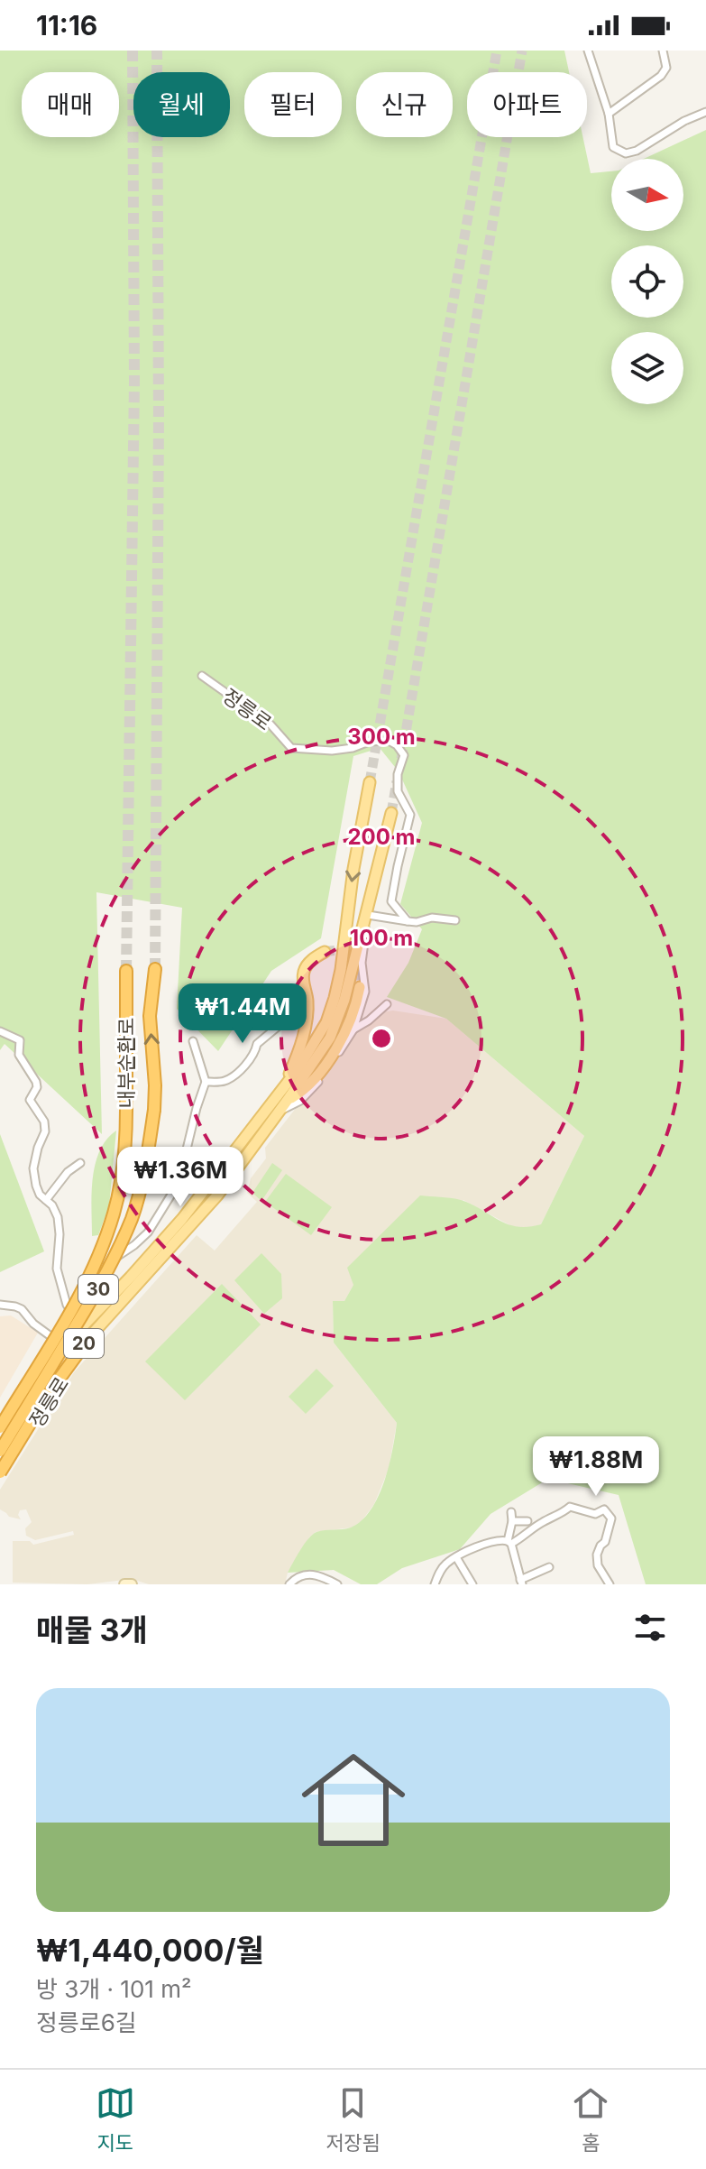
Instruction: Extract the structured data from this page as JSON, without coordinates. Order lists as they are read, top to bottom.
{
  "streets": {
    "highway": ["내부순환로", "30"],
    "main road": ["정릉로", "20"]
  },
  "crossings": [
    ["정릉로", "내부순환로"]
  ],
  "north": "right",
  "page": {
    "status": "11:16",
    "chip": [
      "매매",
      "월세",
      "필터",
      "신규",
      "아파트"
    ],
    "price": ["₩1.44M", "₩1.36M", "₩1.88M"],
    "heading": "매물 3개",
    "list": [
      {
        "name": "₩1,440,000/월",
        "note": "방 3개 · 101 m² · 정릉로6길"
      }
    ],
    "tabs": ["지도", "저장됨", "홈"]
  },
  "rings": ["300 m", "200 m", "100 m"]
}
